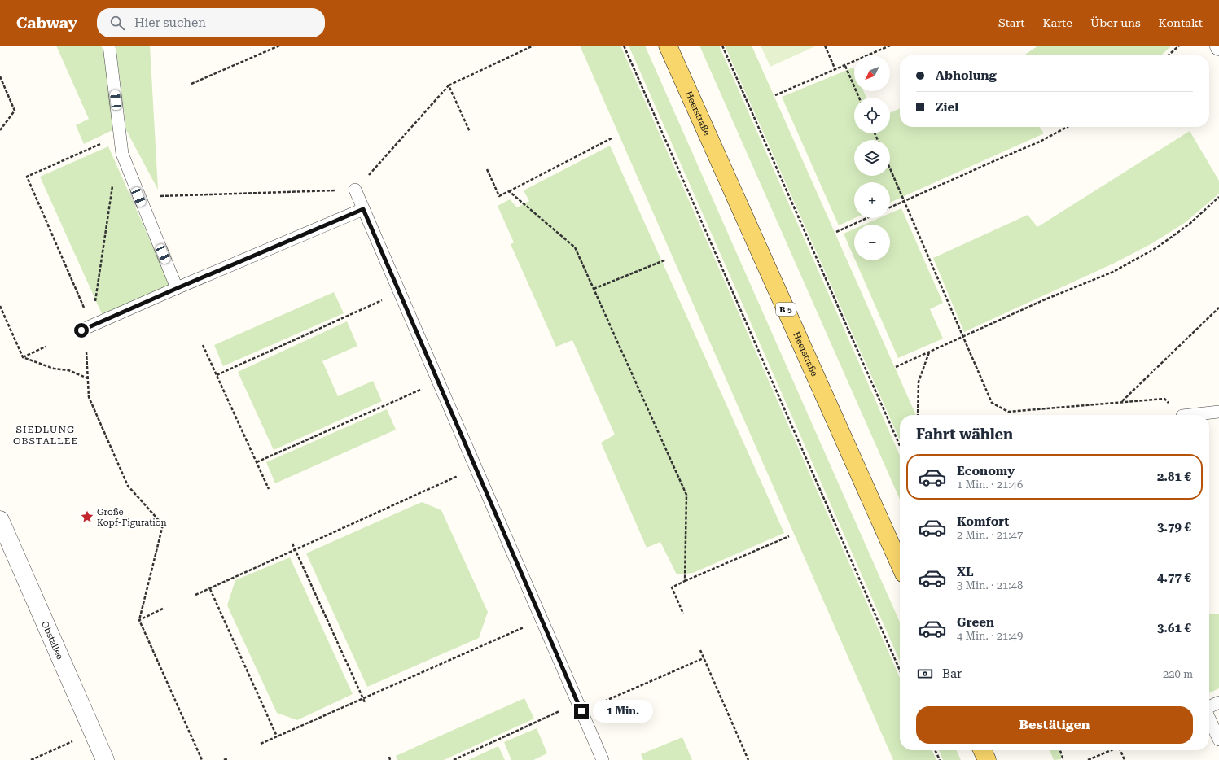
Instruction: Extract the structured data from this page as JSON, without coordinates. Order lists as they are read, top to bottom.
{
  "streets": {
    "main road": ["Heerstraße", "B 5"],
    "street": ["Obstallee"]
  },
  "districts": ["SIEDLUNG OBSTALLEE"],
  "places": {
    "place": ["Große Kopf-Figuration"]
  },
  "north": "bottom left",
  "page": {
    "header": "Cabway",
    "search": "Hier suchen",
    "nav": [
      "Start",
      "Karte",
      "Über uns",
      "Kontakt"
    ],
    "map_buttons": ["+", "−"],
    "banner": ["Abholung", "Ziel"],
    "heading": "Fahrt wählen",
    "list": [
      {
        "name": "Economy",
        "note": "1 Min. · 21:46",
        "value": "2.81 €"
      },
      {
        "name": "Komfort",
        "note": "2 Min. · 21:47",
        "value": "3.79 €"
      },
      {
        "name": "XL",
        "note": "3 Min. · 21:48",
        "value": "4.77 €"
      },
      {
        "name": "Green",
        "note": "4 Min. · 21:49",
        "value": "3.61 €"
      }
    ],
    "pay": ["Bar", "220 m"],
    "bubble": "1 Min.",
    "buttons": "Bestätigen"
  }
}
